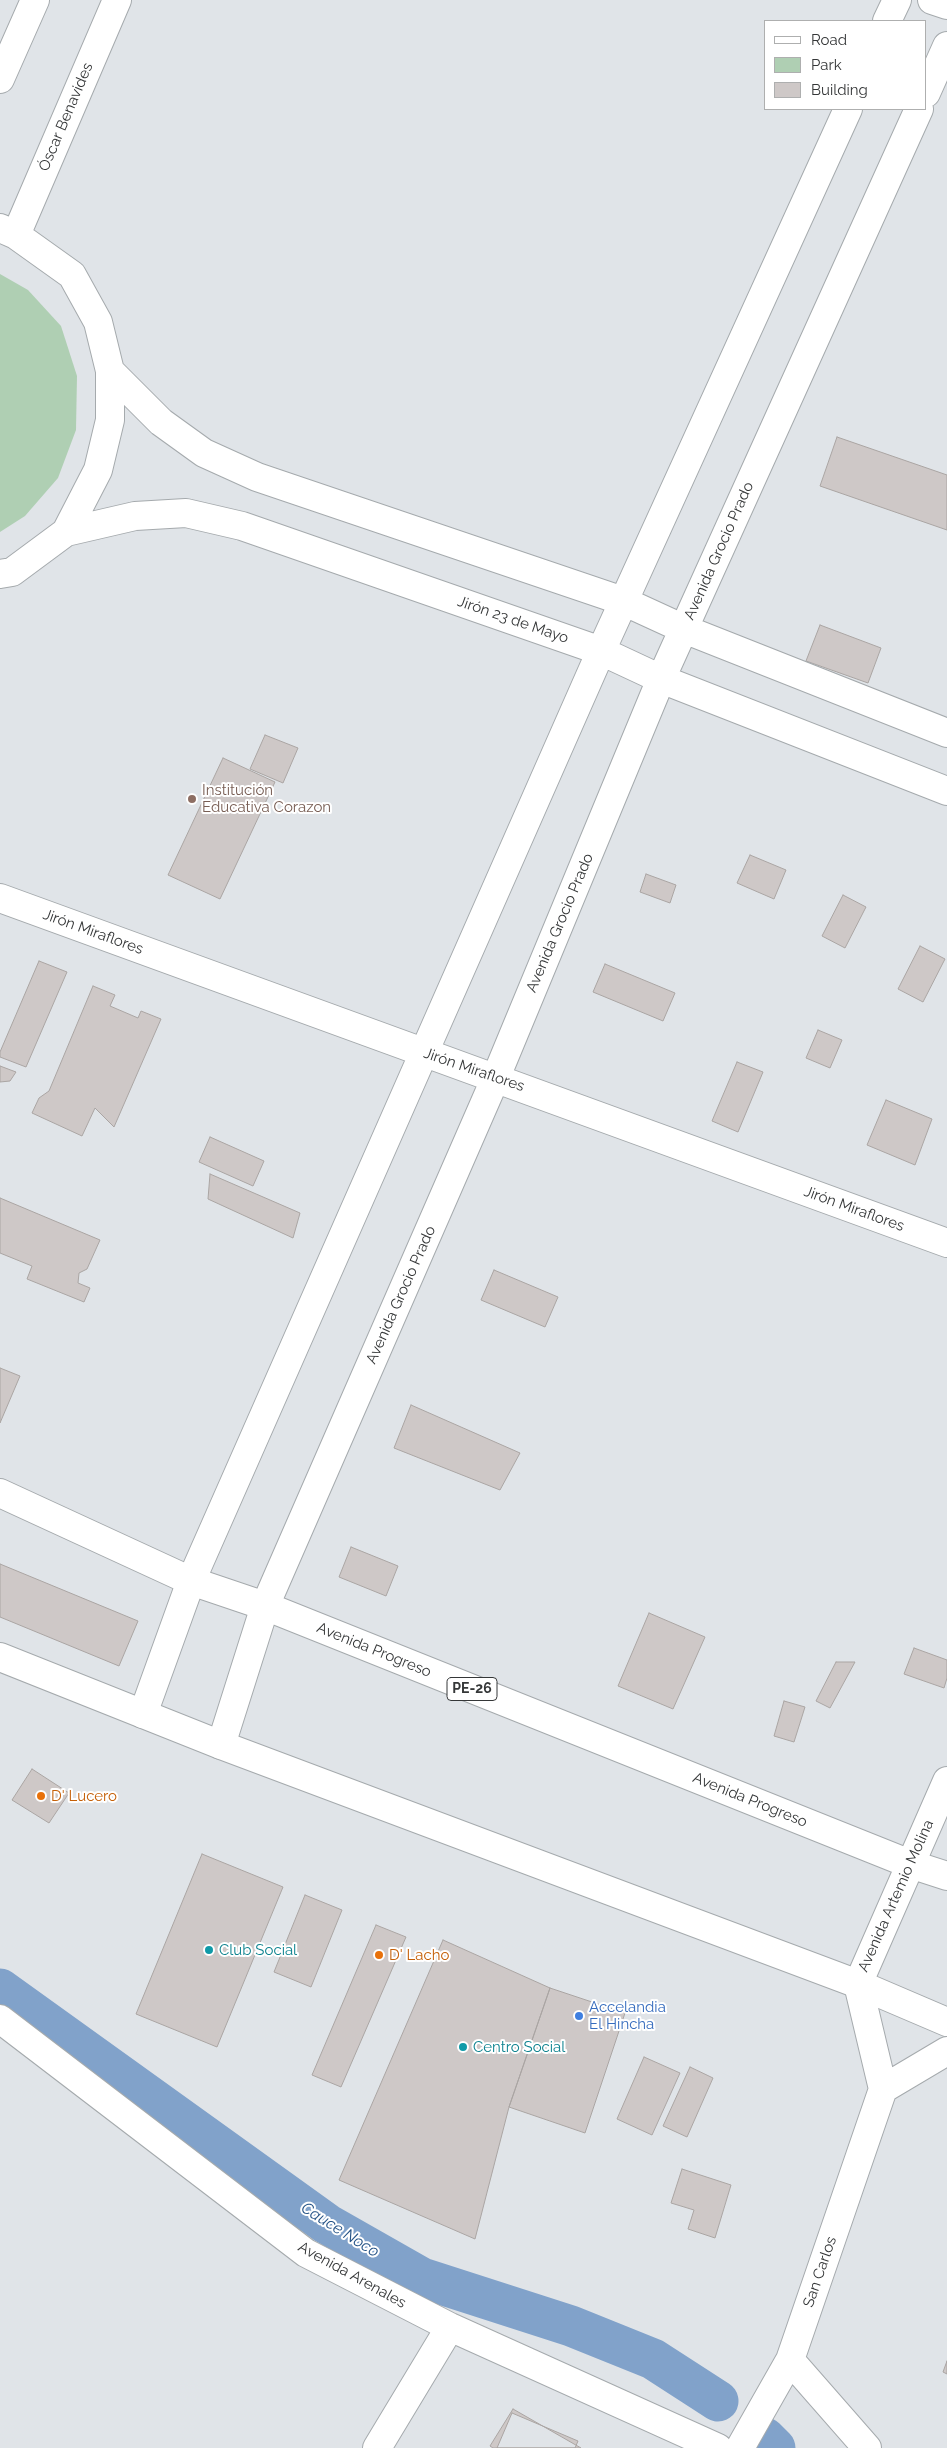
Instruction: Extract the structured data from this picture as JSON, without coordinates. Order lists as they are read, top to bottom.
{
  "streets": {
    "main road": [
      "Óscar Benavides",
      "Avenida Grocio Prado",
      "Jirón 23 de Mayo",
      "Jirón Miraflores",
      "Avenida Progreso",
      "PE-26",
      "Avenida Artemio Molina",
      "San Carlos",
      "Avenida Arenales"
    ]
  },
  "crossings": [
    ["Avenida Grocio Prado", "Jirón 23 de Mayo"],
    ["Avenida Grocio Prado", "Jirón Miraflores"],
    ["Avenida Grocio Prado", "Avenida Progreso"],
    ["Avenida Progreso", "Avenida Artemio Molina"]
  ],
  "water": ["Cauce Noco"],
  "places": [
    "Institución Educativa Corazon",
    "D' Lucero",
    "Club Social",
    "D' Lacho",
    "Accelandia El Hincha",
    "Centro Social"
  ],
  "legend": ["Road", "Park", "Building"]
}
